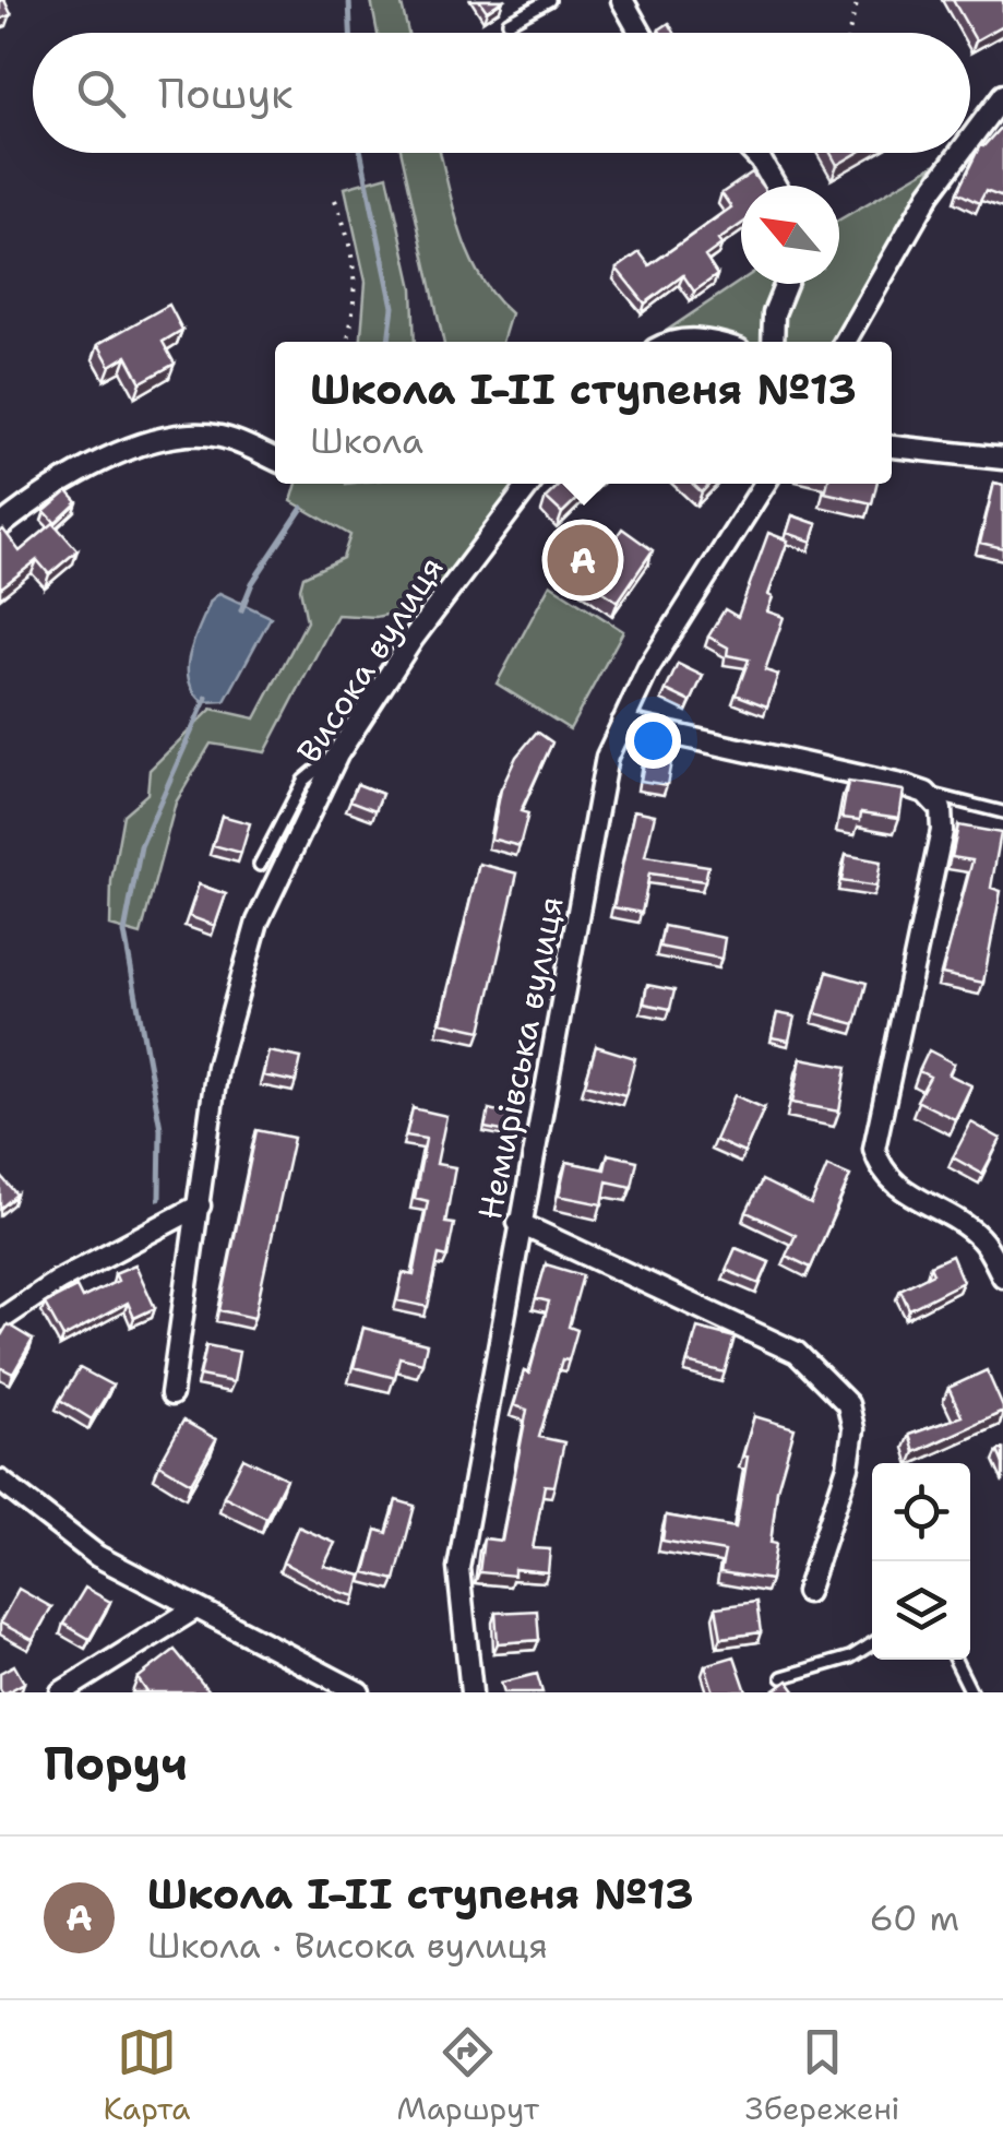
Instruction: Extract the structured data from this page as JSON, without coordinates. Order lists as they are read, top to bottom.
{
  "streets": {
    "street": ["Висока вулиця", "Немирівська вулиця"]
  },
  "north": "top left",
  "page": {
    "search": "Пошук",
    "popup": ["Школа I-II ступеня №13", "Школа"],
    "pins": "A",
    "heading": "Поруч",
    "list": [
      {
        "mark": "A",
        "name": "Школа I-II ступеня №13",
        "note": "Школа · Висока вулиця",
        "value": "60 m"
      }
    ],
    "nav": ["Карта", "Маршрут", "Збережені"]
  }
}
